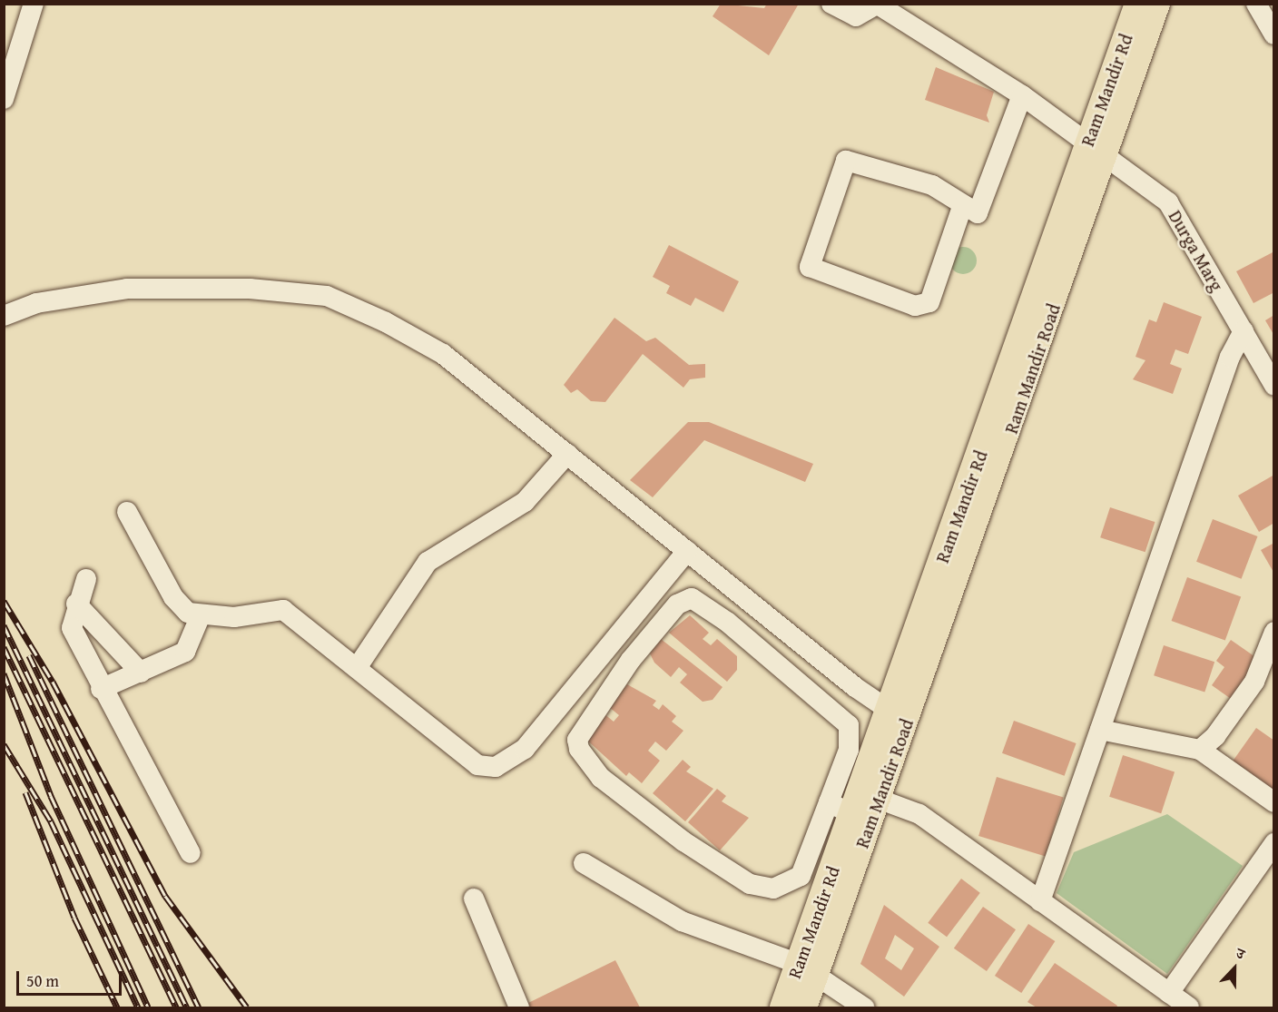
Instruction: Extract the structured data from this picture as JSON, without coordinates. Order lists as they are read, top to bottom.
{
  "streets": {
    "main road": ["Ram Mandir Rd", "Ram Mandir Road"],
    "street": ["Durga Marg"]
  },
  "crossings": [
    ["Ram Mandir Rd", "Durga Marg"],
    ["Ram Mandir Rd", "Ram Mandir Road"]
  ],
  "scale_bar": "50 m",
  "north": "top"
}
